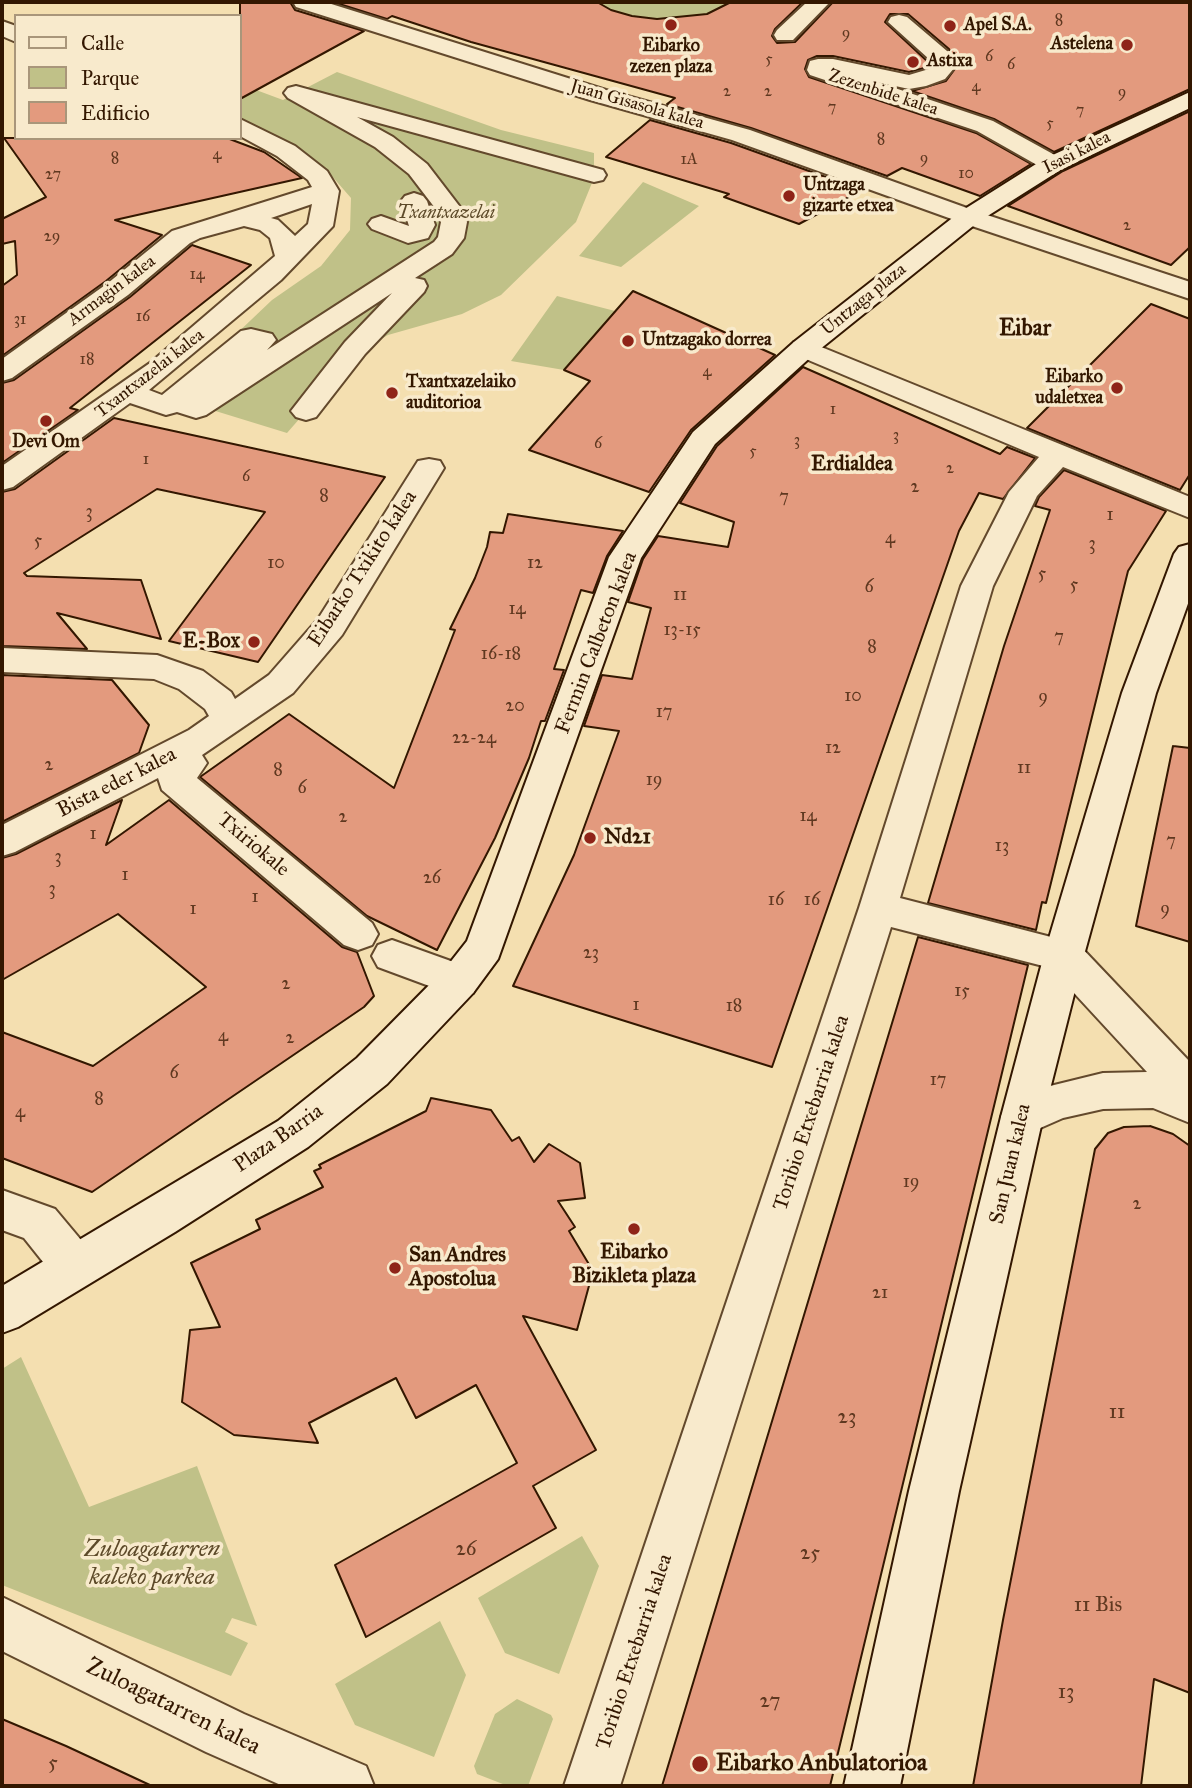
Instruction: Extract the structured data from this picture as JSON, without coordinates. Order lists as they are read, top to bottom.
{
  "streets": {
    "street": [
      "Zezenbide kalea",
      "Juan Gisasola kalea",
      "Isasi kalea",
      "Armagin kalea",
      "Untzaga plaza",
      "Txantxazelai kalea",
      "Eibarko Txikito kalea",
      "Fermin Calbeton kalea",
      "Bista eder kalea",
      "Txiriokale",
      "Toribio Etxebarria kalea",
      "Plaza Barria",
      "San Juan kalea",
      "Zuloagatarren kalea"
    ]
  },
  "crossings": [
    ["Zezenbide kalea", "Isasi kalea"],
    ["Juan Gisasola kalea", "Isasi kalea"],
    ["Juan Gisasola kalea", "Untzaga plaza"],
    ["Isasi kalea", "Untzaga plaza"],
    ["Untzaga plaza", "Fermin Calbeton kalea"],
    ["Untzaga plaza", "Toribio Etxebarria kalea"],
    ["Eibarko Txikito kalea", "Bista eder kalea"],
    ["Fermin Calbeton kalea", "Plaza Barria"],
    ["Bista eder kalea", "Txiriokale"]
  ],
  "districts": ["Eibar", "Erdialdea"],
  "parks": ["Txantxazelai", "Zuloagatarren kaleko parkea"],
  "places": [
    "Eibarko zezen plaza",
    "Apel S.A.",
    "Astelena",
    "Astixa",
    "Untzaga gizarte etxea",
    "Untzagako dorrea",
    "Eibarko udaletxea",
    "Txantxazelaiko auditorioa",
    "Devi Om",
    "E-Box",
    "Nd21",
    "Eibarko Bizikleta plaza",
    "San Andres Apostolua",
    "Eibarko Anbulatorioa"
  ],
  "house_numbers": [
    "8",
    "9",
    "6",
    "5",
    "6",
    "4",
    "2",
    "2",
    "9",
    "7",
    "7",
    "5",
    "8",
    "4",
    "8",
    "9",
    "1A",
    "10",
    "27",
    "2",
    "29",
    "14",
    "16",
    "31",
    "18",
    "4",
    "1",
    "3",
    "3",
    "6",
    "5",
    "1",
    "2",
    "6",
    "2",
    "8",
    "7",
    "3",
    "1",
    "4",
    "5",
    "3",
    "10",
    "12",
    "5",
    "5",
    "6",
    "11",
    "14",
    "13-15",
    "7",
    "8",
    "16-18",
    "10",
    "9",
    "20",
    "17",
    "22-24",
    "12",
    "2",
    "11",
    "8",
    "19",
    "6",
    "14",
    "2",
    "1",
    "7",
    "13",
    "3",
    "1",
    "26",
    "3",
    "1",
    "16",
    "16",
    "1",
    "9",
    "23",
    "2",
    "15",
    "1",
    "18",
    "4",
    "2",
    "6",
    "17",
    "8",
    "4",
    "19",
    "2",
    "21",
    "11",
    "23",
    "26",
    "25",
    "11 Bis",
    "13",
    "27",
    "5"
  ],
  "legend": ["Calle", "Parque", "Edificio"]
}
